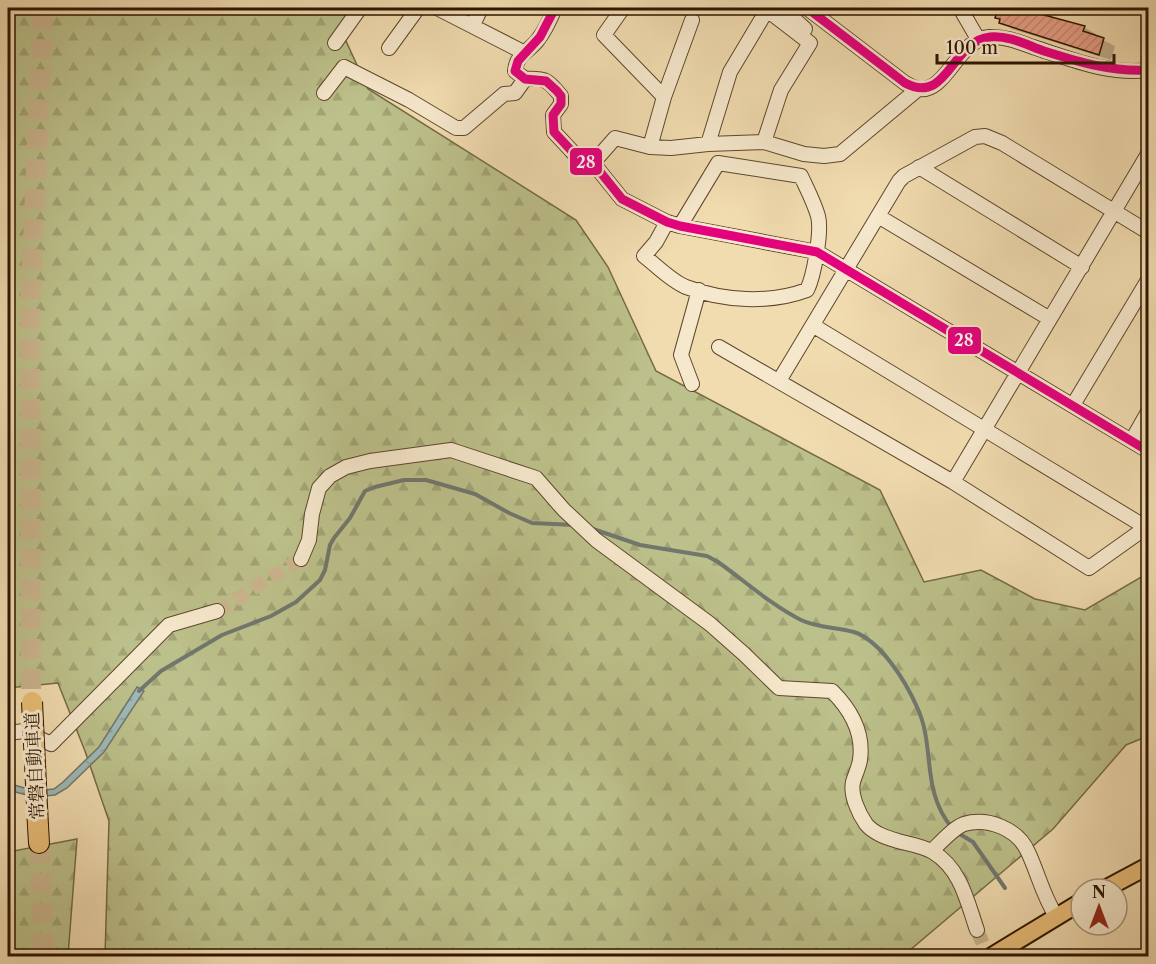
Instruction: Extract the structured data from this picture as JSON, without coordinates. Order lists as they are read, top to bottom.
{
  "streets": {
    "highway": ["常磐自動車道"]
  },
  "lines": ["transit line 28"],
  "scale_bar": "100 m",
  "north": "top"
}
